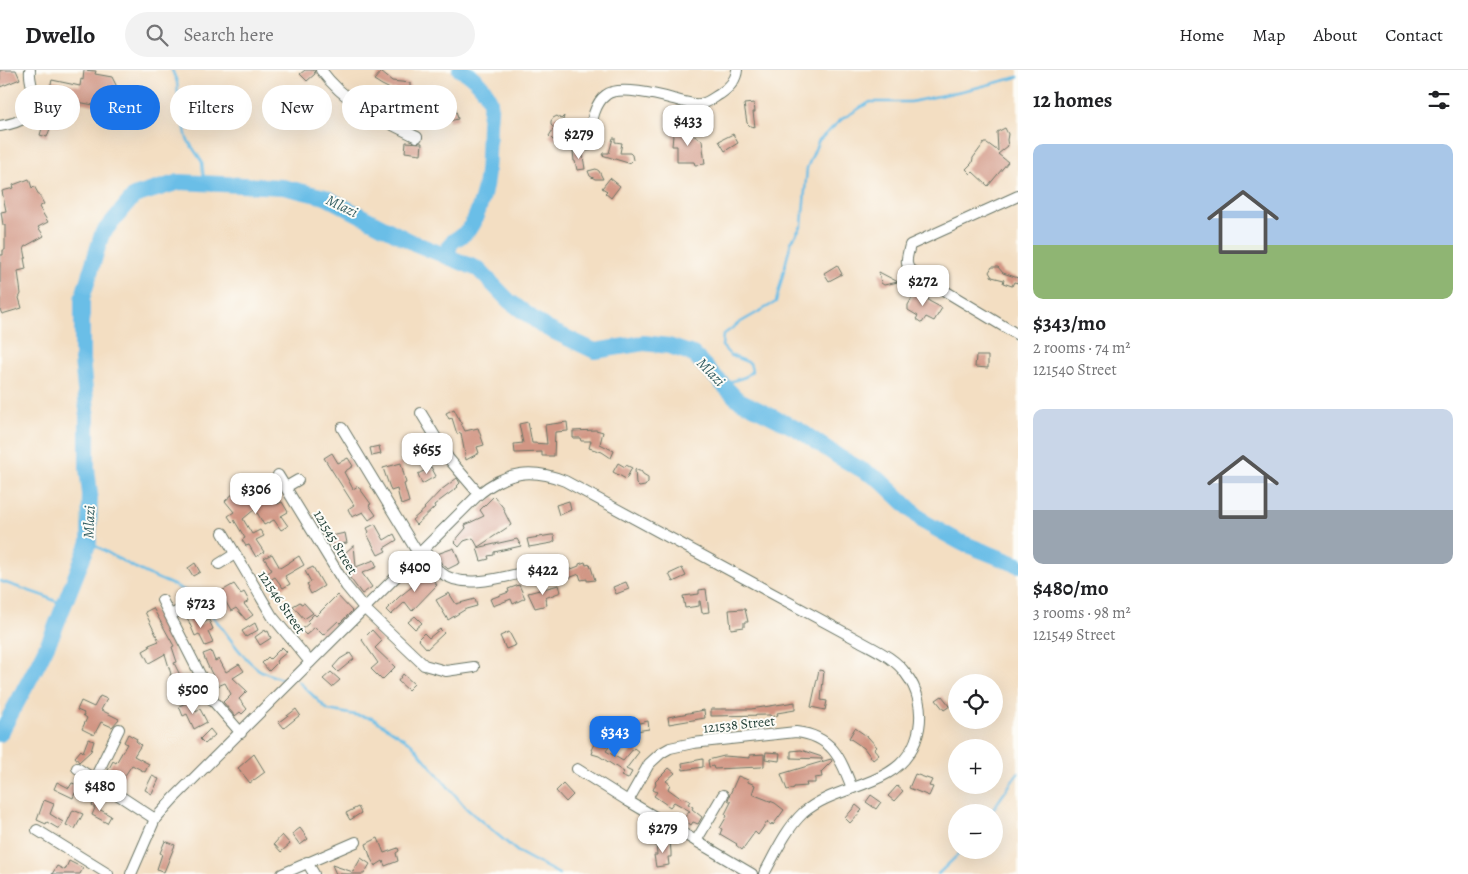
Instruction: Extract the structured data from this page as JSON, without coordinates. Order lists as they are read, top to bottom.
{
  "streets": {
    "street": ["121545 Street", "121546 Street", "121538 Street"]
  },
  "water": ["Mlazi"],
  "page": {
    "header": "Dwello",
    "search": "Search here",
    "nav": [
      "Home",
      "Map",
      "About",
      "Contact"
    ],
    "heading": "12 homes",
    "chip": [
      "Buy",
      "Rent",
      "Filters",
      "New",
      "Apartment"
    ],
    "price": [
      "$433",
      "$279",
      "$272",
      "$655",
      "$306",
      "$400",
      "$422",
      "$723",
      "$500",
      "$343",
      "$480",
      "$279"
    ],
    "list": [
      {
        "name": "$343/mo",
        "note": "2 rooms · 74 m² · 121540 Street"
      },
      {
        "name": "$480/mo",
        "note": "3 rooms · 98 m² · 121549 Street"
      }
    ],
    "map_buttons": ["+", "−"]
  }
}
